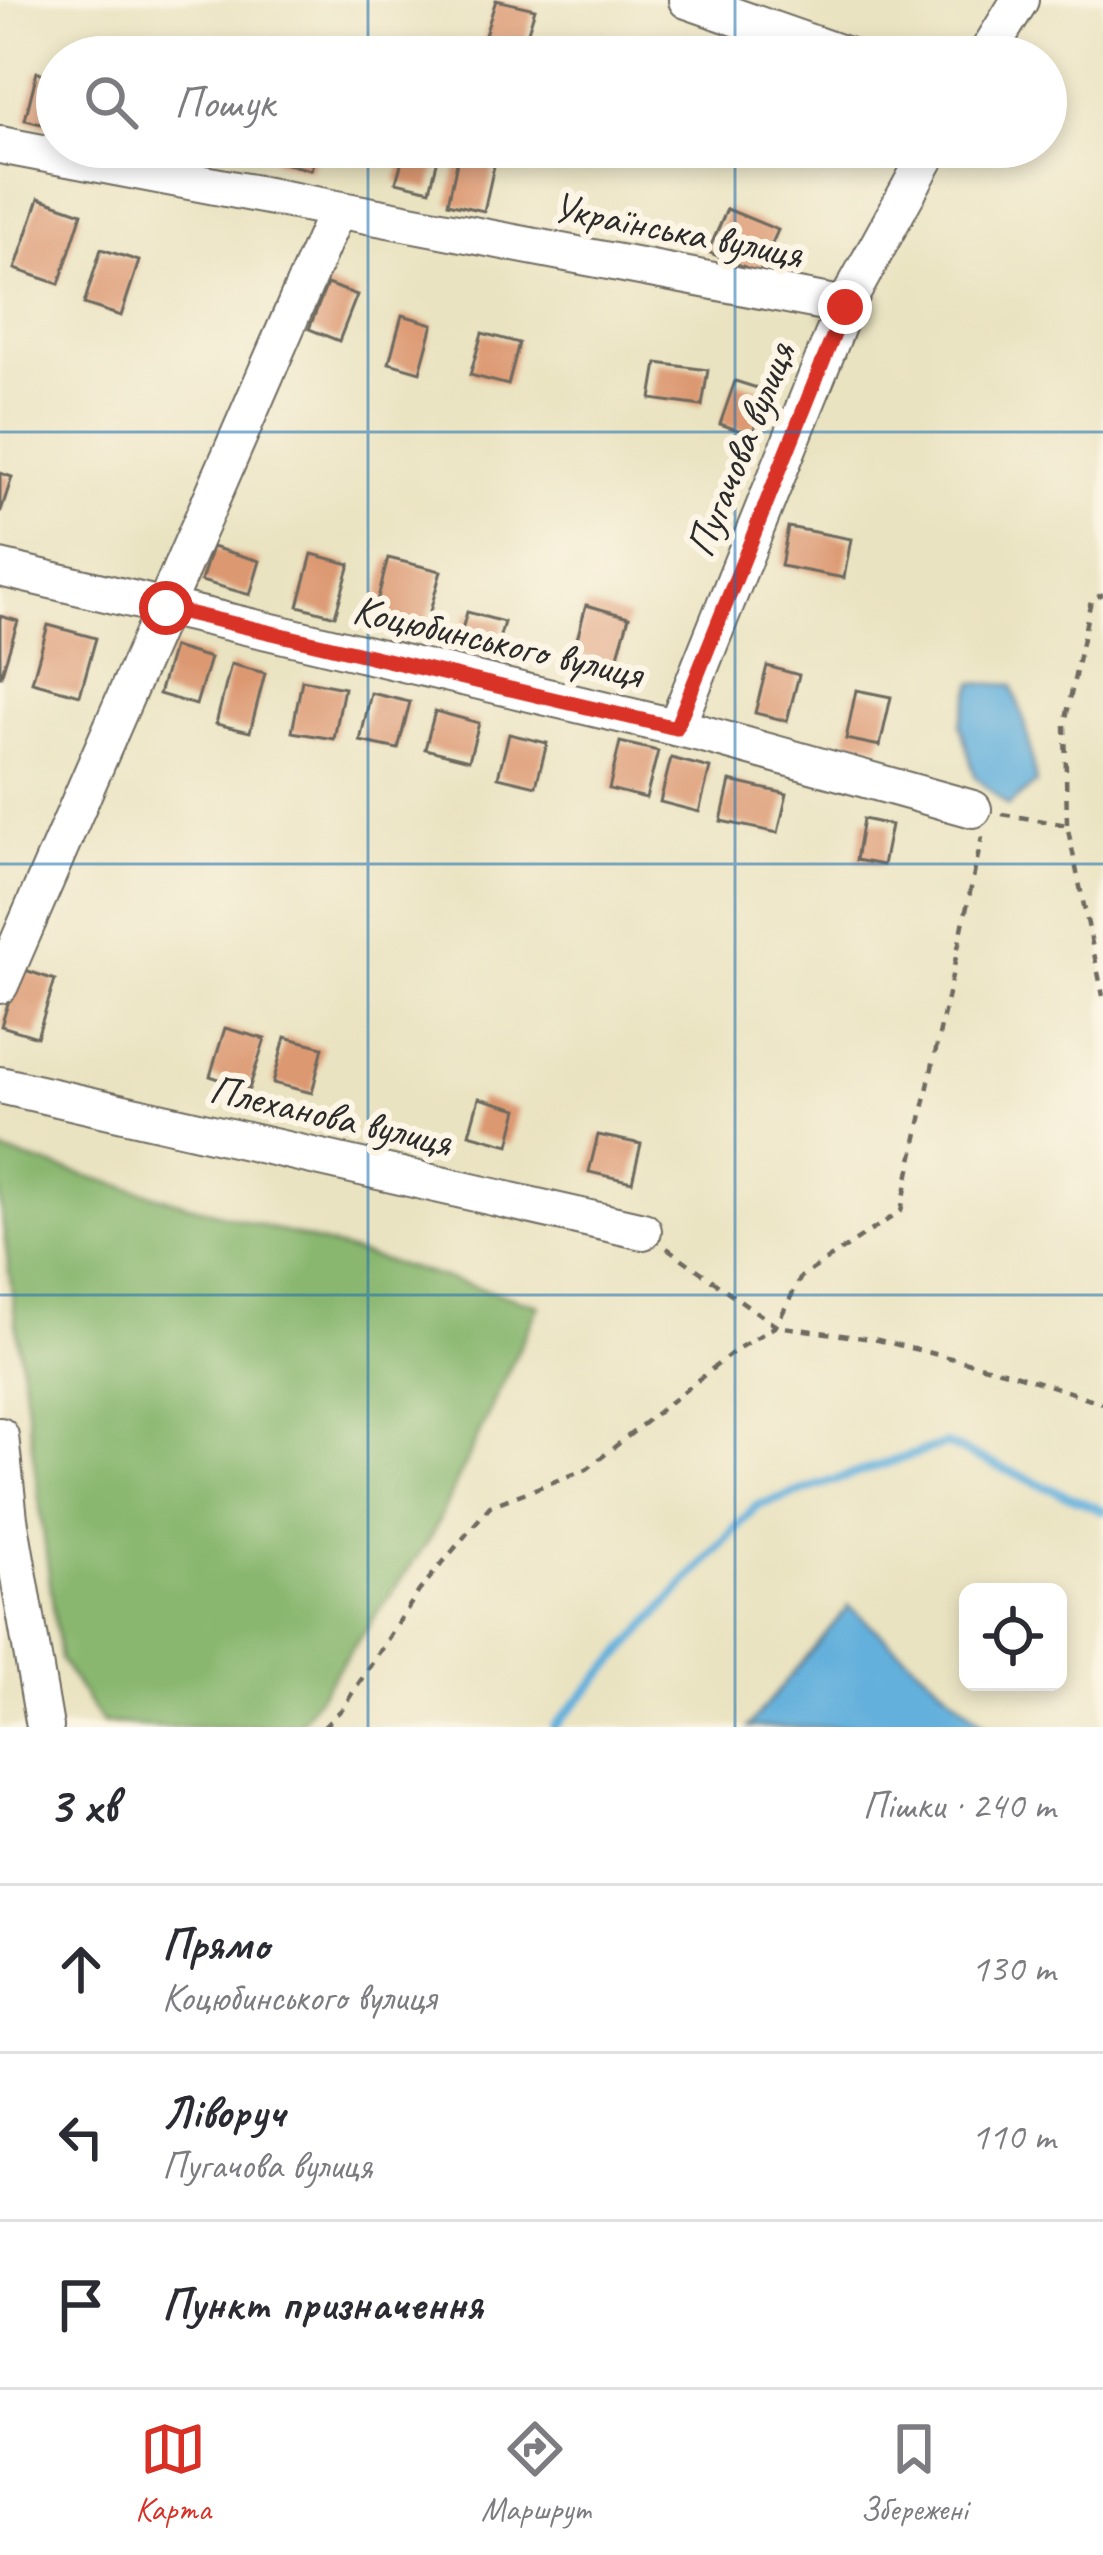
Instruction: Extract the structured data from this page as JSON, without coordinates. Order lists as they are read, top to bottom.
{
  "streets": {
    "street": [
      "Українська вулиця",
      "Пугачова вулиця",
      "Коцюбинського вулиця",
      "Плеханова вулиця"
    ]
  },
  "crossings": [
    ["Українська вулиця", "Пугачова вулиця"],
    ["Пугачова вулиця", "Коцюбинського вулиця"]
  ],
  "page": {
    "search": "Пошук",
    "heading": ["3 хв", "Пішки · 240 m"],
    "list": [
      ["Прямо", "Коцюбинського вулиця", "130 m"],
      ["Ліворуч", "Пугачова вулиця", "110 m"],
      "Пункт призначення"
    ],
    "nav": ["Карта", "Маршрут", "Збережені"]
  }
}
